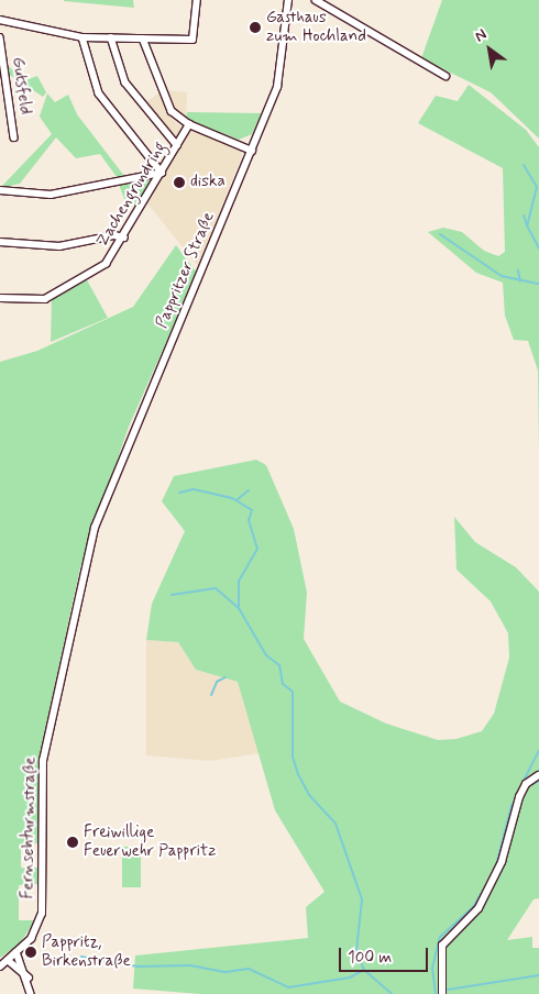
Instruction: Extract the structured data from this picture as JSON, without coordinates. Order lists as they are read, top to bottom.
{
  "streets": {
    "street": [
      "Gutsfeld",
      "Zachengrundring",
      "Pappritzer Straße",
      "Fernsehturmstraße"
    ]
  },
  "crossings": [
    ["Pappritzer Straße", "Fernsehturmstraße"]
  ],
  "places": [
    "Gasthaus zum Hochland",
    "diska",
    "Freiwillige Feuerwehr Pappritz",
    "Pappritz, Birkenstraße"
  ],
  "scale_bar": "100 m",
  "north": "top left"
}
